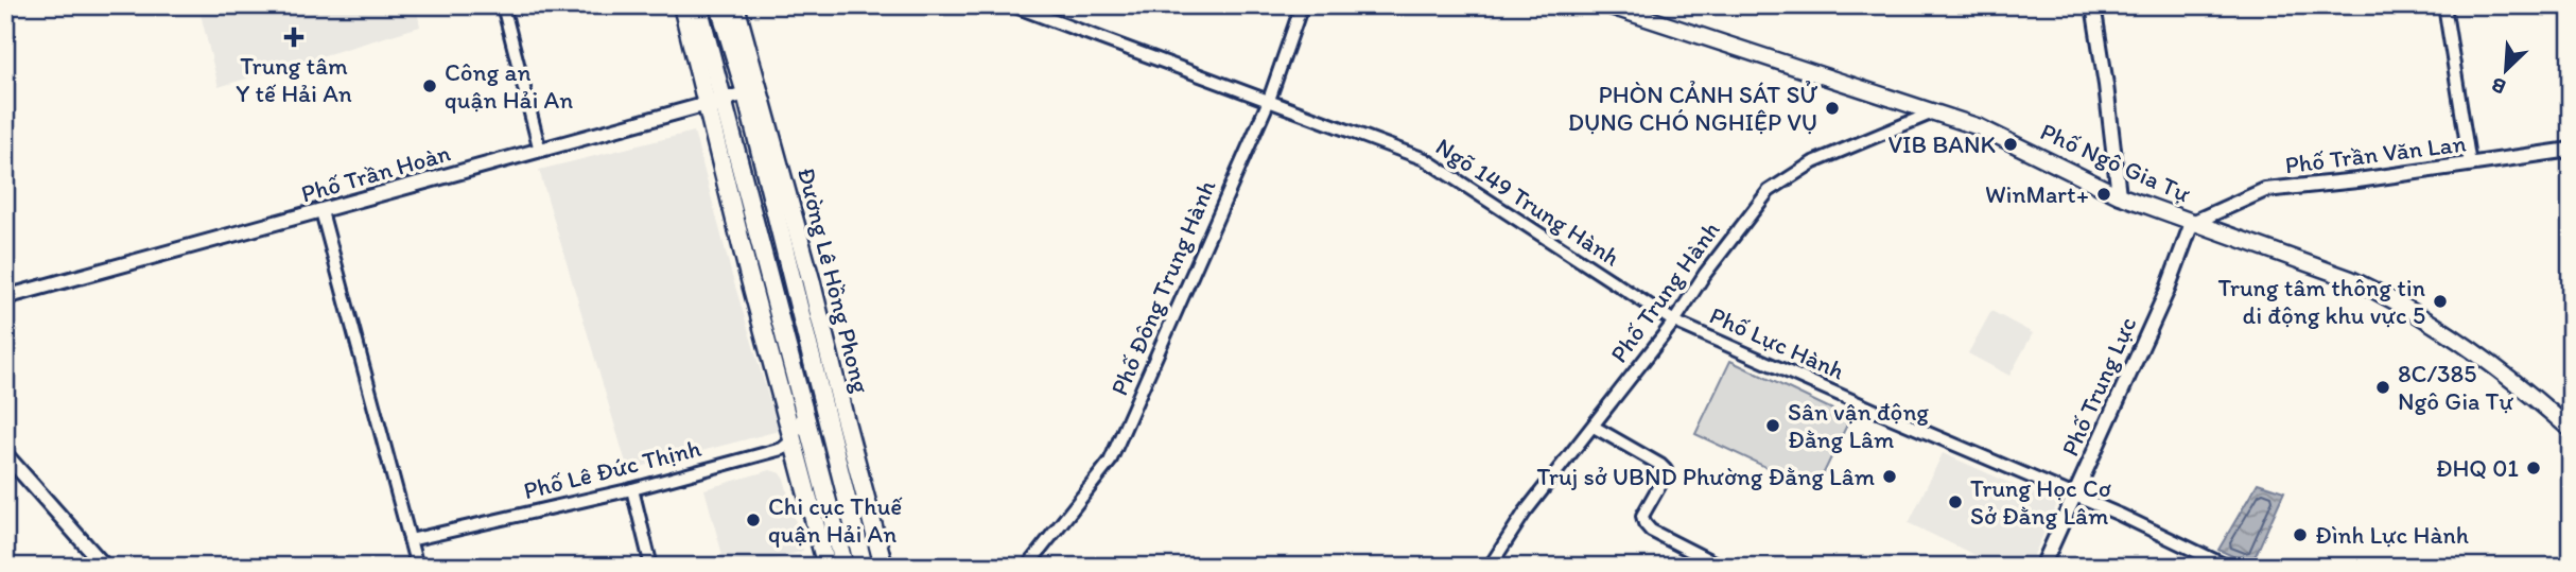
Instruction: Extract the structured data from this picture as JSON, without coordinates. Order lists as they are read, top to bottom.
{
  "streets": {
    "main road": ["Phố Ngô Gia Tự", "Đường Lê Hồng Phong"],
    "street": [
      "Phố Trần Văn Lan",
      "Phố Trần Hoàn",
      "Ngõ 149 Trung Hành",
      "Phố Đông Trung Hành",
      "Phố Trung Hành",
      "Phố Lực Hành",
      "Phố Trung Lực",
      "Phố Lê Đức Thịnh"
    ]
  },
  "crossings": [
    ["Phố Trần Văn Lan", "Phố Ngô Gia Tự"],
    ["Phố Trần Văn Lan", "Phố Trung Lực"],
    ["Phố Ngô Gia Tự", "Phố Trung Hành"],
    ["Phố Ngô Gia Tự", "Phố Trung Lực"],
    ["Phố Trần Hoàn", "Đường Lê Hồng Phong"],
    ["Ngõ 149 Trung Hành", "Phố Đông Trung Hành"],
    ["Ngõ 149 Trung Hành", "Phố Trung Hành"],
    ["Ngõ 149 Trung Hành", "Phố Lực Hành"],
    ["Phố Trung Hành", "Phố Lực Hành"],
    ["Phố Lực Hành", "Phố Trung Lực"]
  ],
  "places": {
    "health": ["Trung tâm Y tế Hải An"],
    "other": [
      "Công an quận Hải An",
      "PHÒN CẢNH SÁT SỬ DỤNG CHÓ NGHIỆP VỤ",
      "VIB BANK",
      "WinMart+",
      "Trung tâm thông tin di động khu vực 5",
      "8C/385 Ngô Gia Tự",
      "Sân vận động Đằng Lâm",
      "ĐHQ 01",
      "Truj sở UBND Phường Đằng Lâm",
      "Trung Học Cơ Sở Đằng Lâm",
      "Chi cục Thuế quận Hải An",
      "Đình Lực Hành"
    ]
  },
  "north": "bottom left"
}
